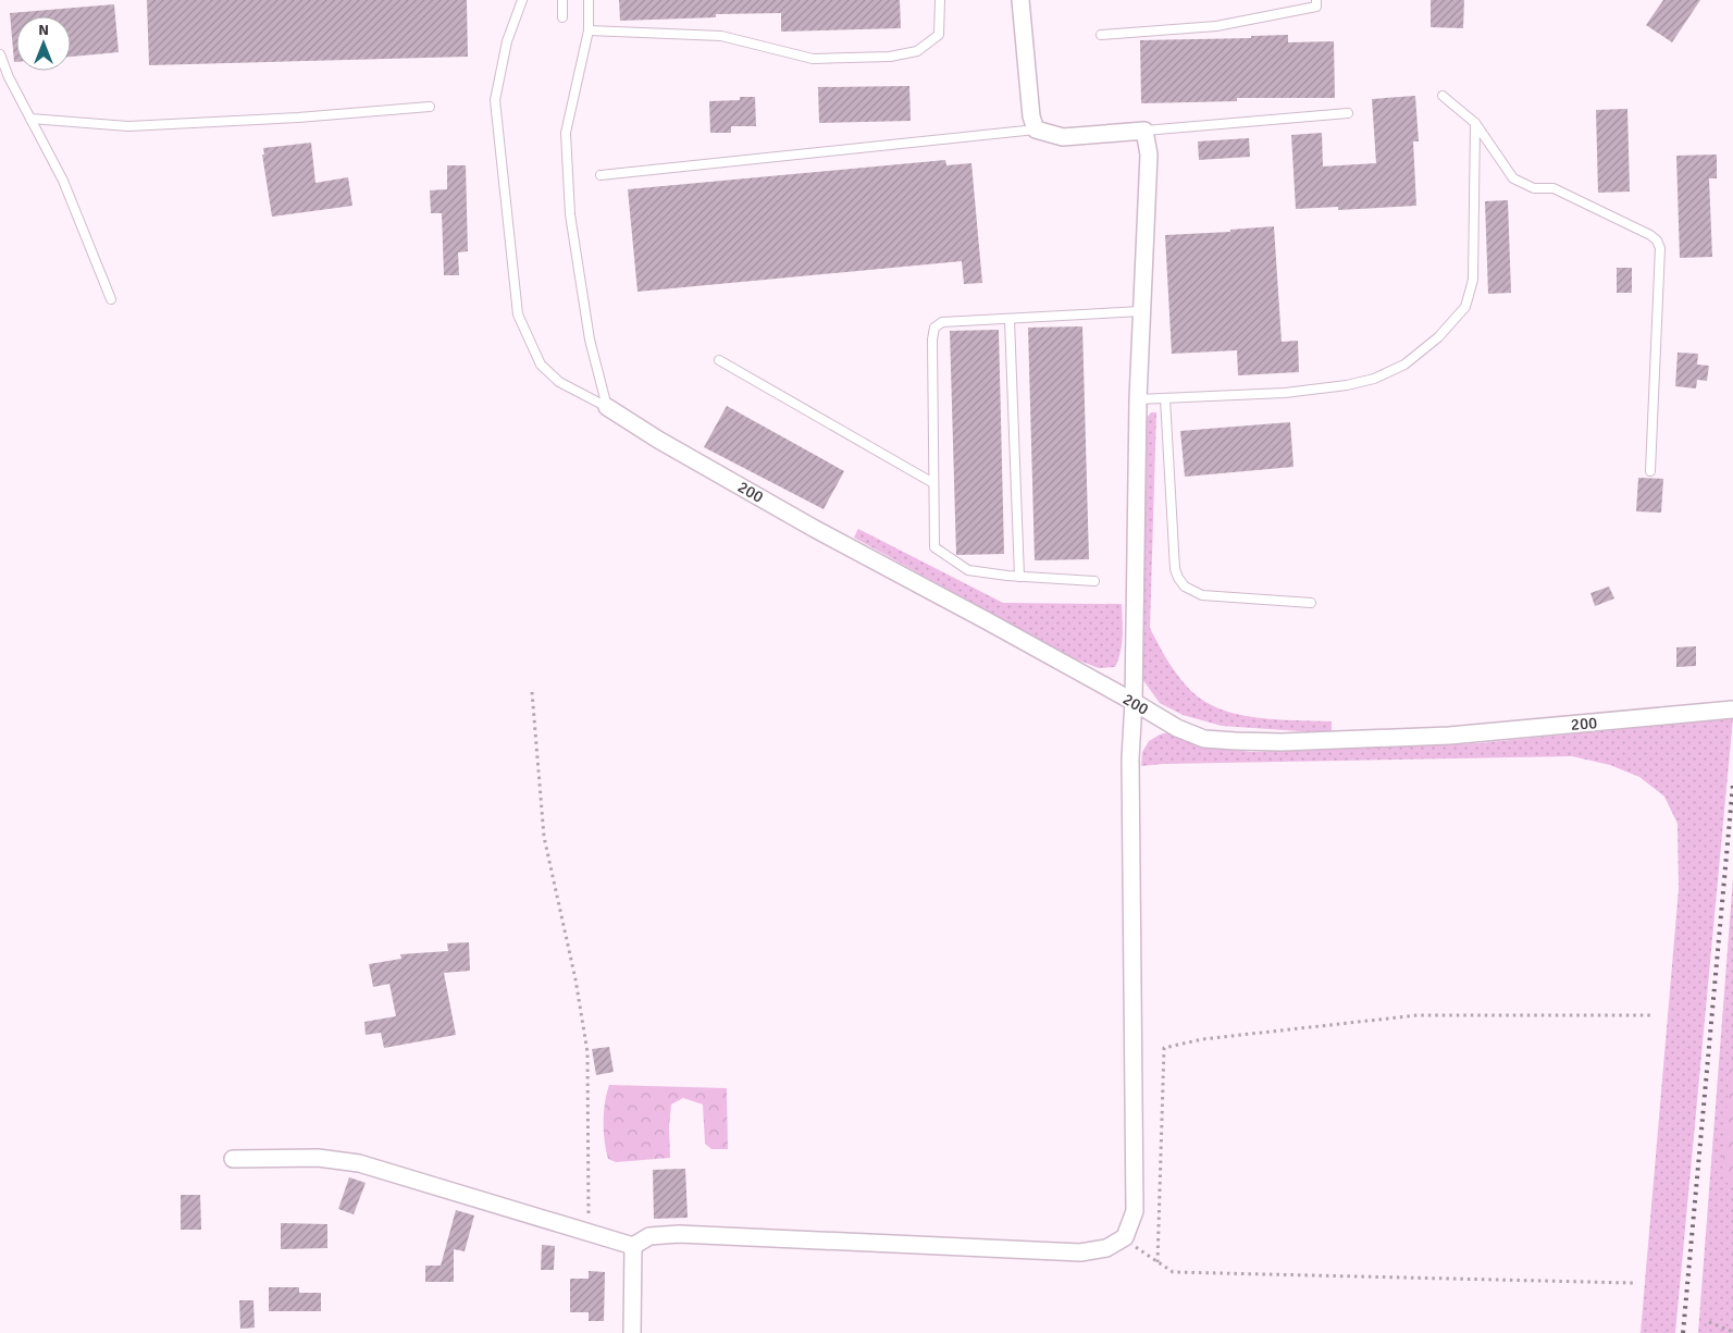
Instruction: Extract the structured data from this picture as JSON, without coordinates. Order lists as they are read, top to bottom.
{
  "streets": {
    "street": ["200"]
  },
  "north": "top"
}
